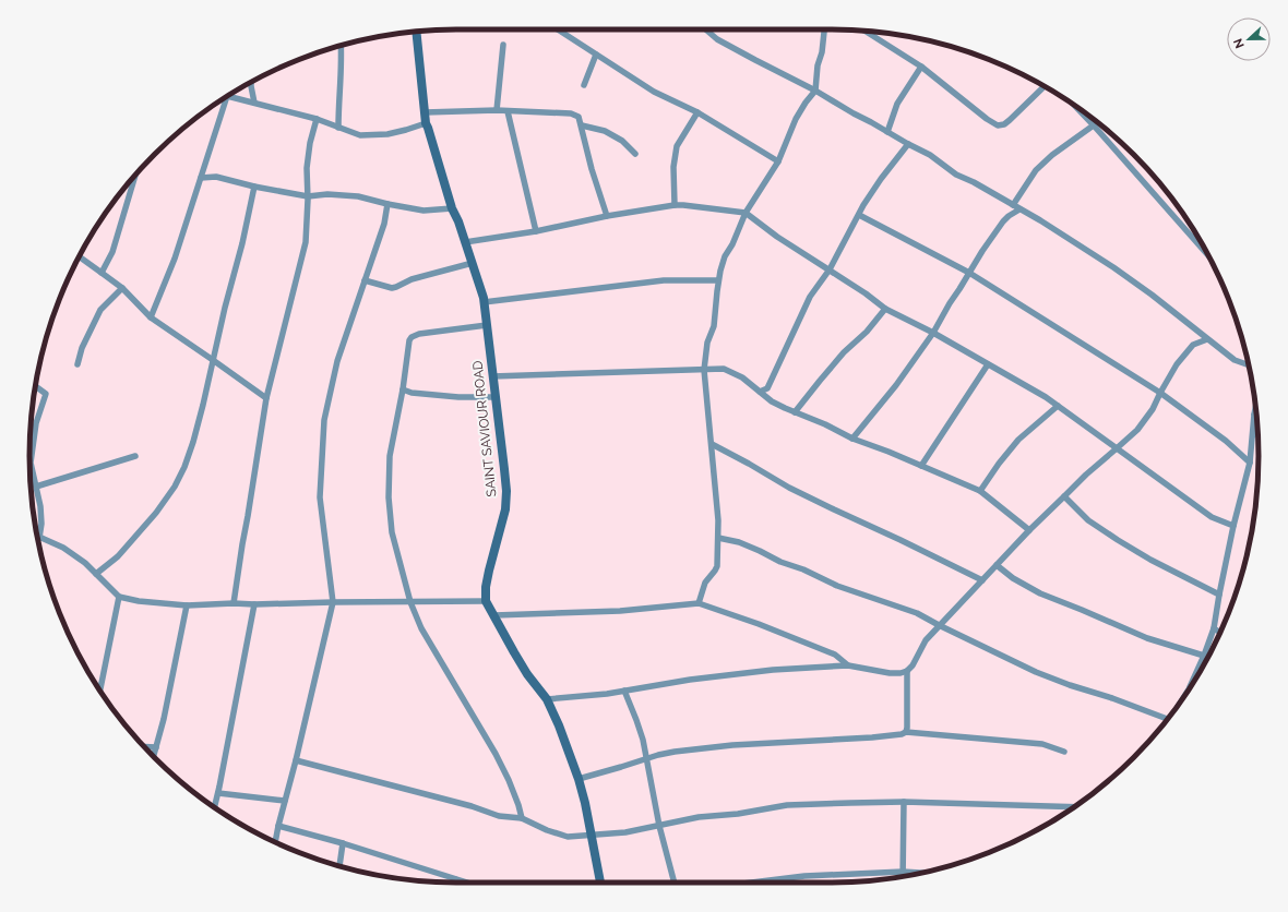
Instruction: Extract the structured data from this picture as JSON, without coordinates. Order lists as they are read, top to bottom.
{
  "streets": {
    "street": ["SAINT SAVIOUR ROAD"]
  },
  "north": "left"
}
